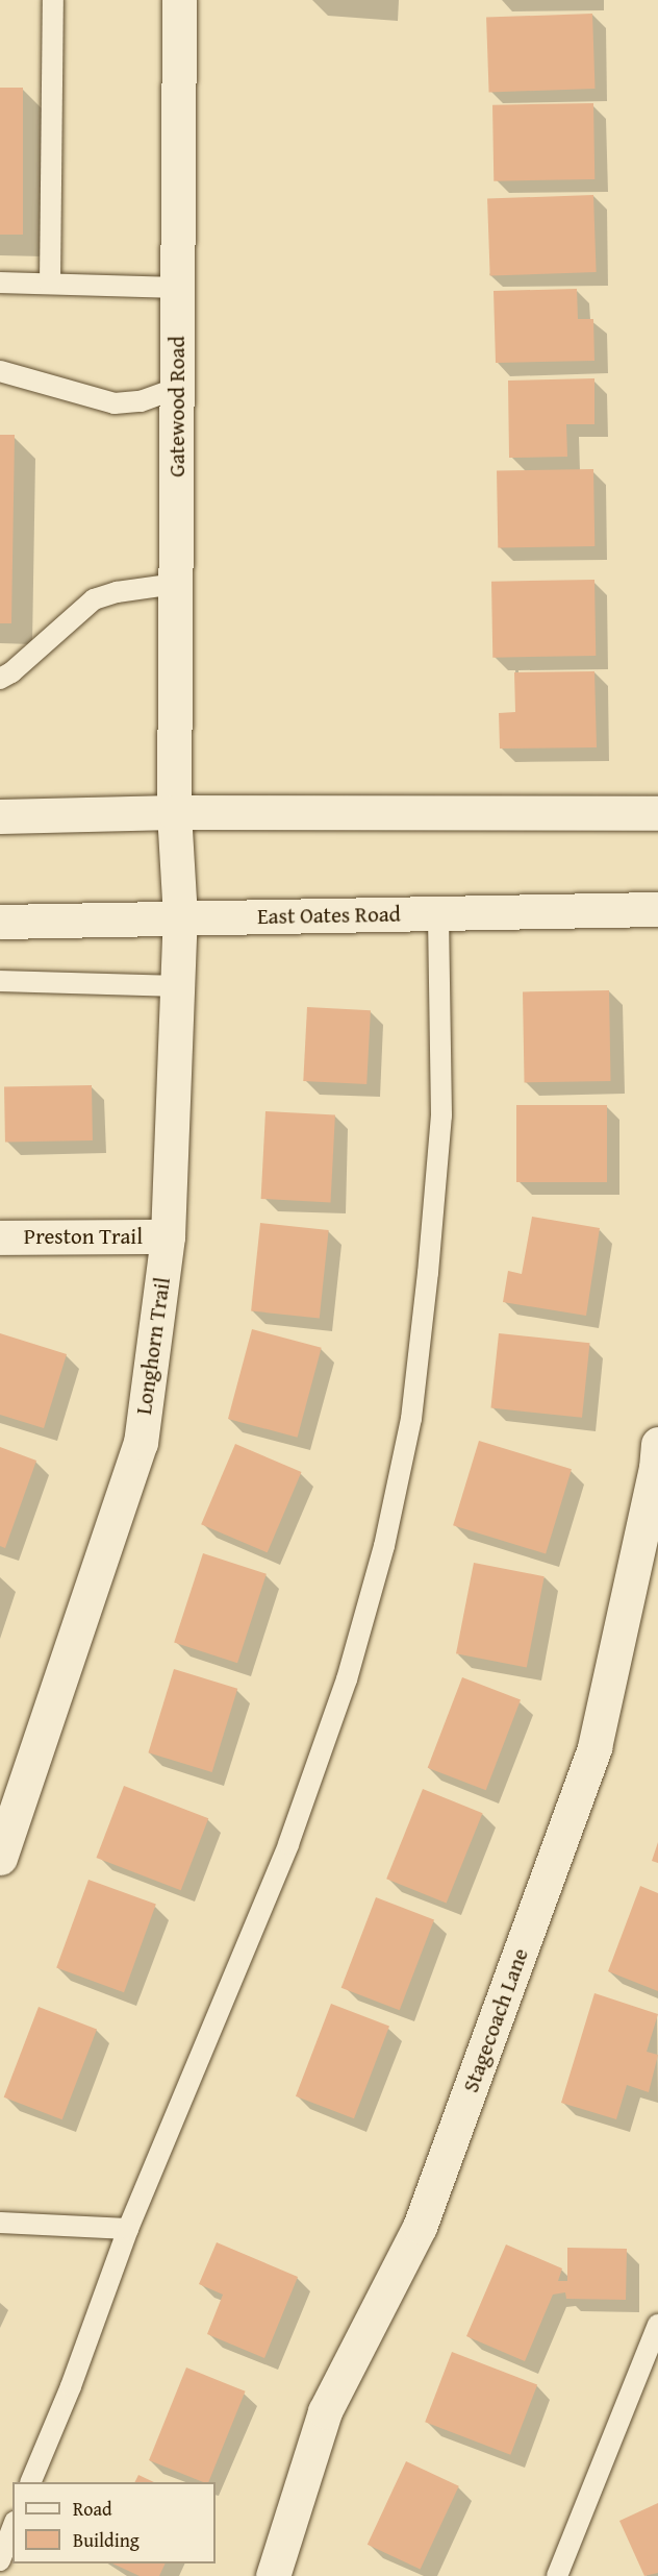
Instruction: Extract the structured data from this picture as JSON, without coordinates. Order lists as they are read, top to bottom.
{
  "streets": {
    "street": [
      "Gatewood Road",
      "East Oates Road",
      "Preston Trail",
      "Longhorn Trail",
      "Stagecoach Lane"
    ]
  },
  "crossings": [
    ["Gatewood Road", "Longhorn Trail"],
    ["East Oates Road", "Longhorn Trail"],
    ["Preston Trail", "Longhorn Trail"]
  ],
  "legend": ["Road", "Building"]
}
